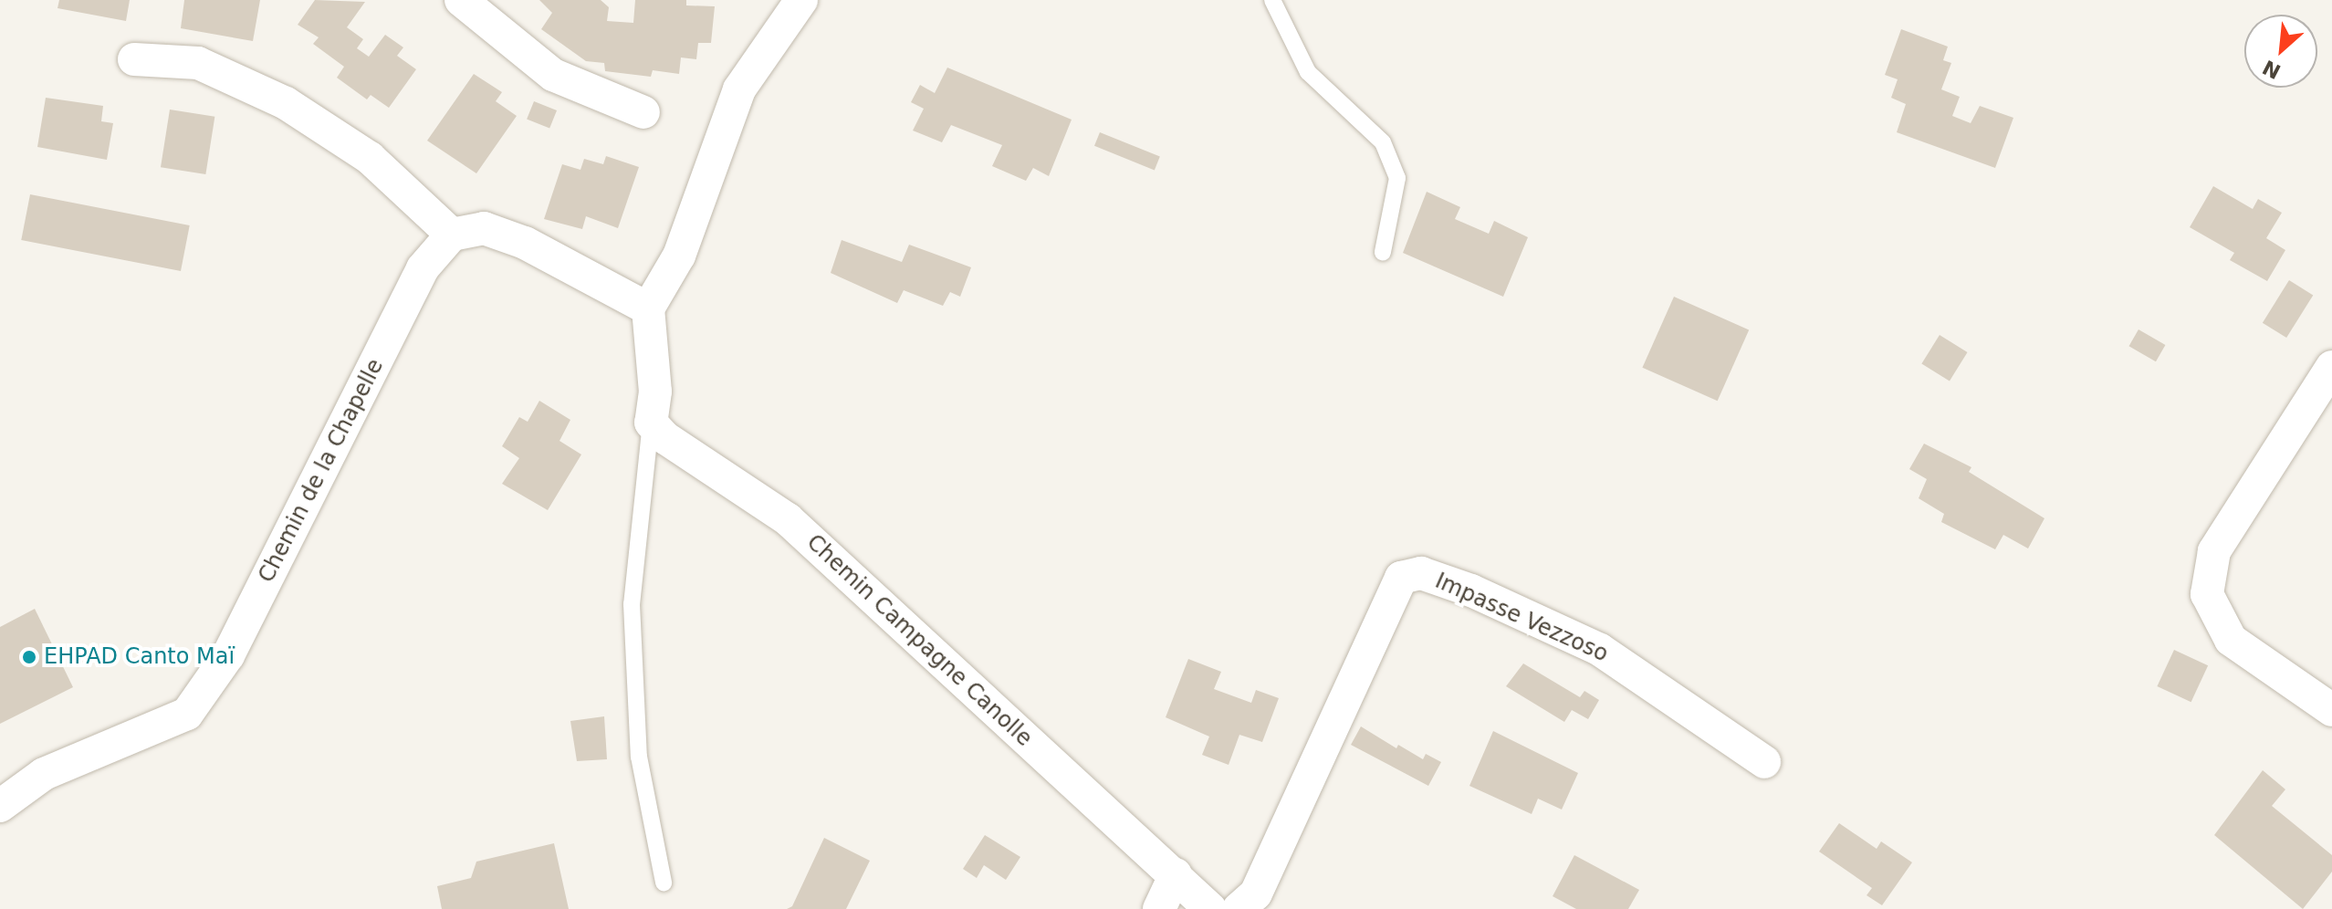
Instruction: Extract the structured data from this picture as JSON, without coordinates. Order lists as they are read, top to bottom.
{
  "streets": {
    "street": ["Chemin de la Chapelle", "Impasse Vezzoso", "Chemin Campagne Canolle"]
  },
  "places": ["EHPAD Canto Maï"],
  "north": "bottom left"
}
